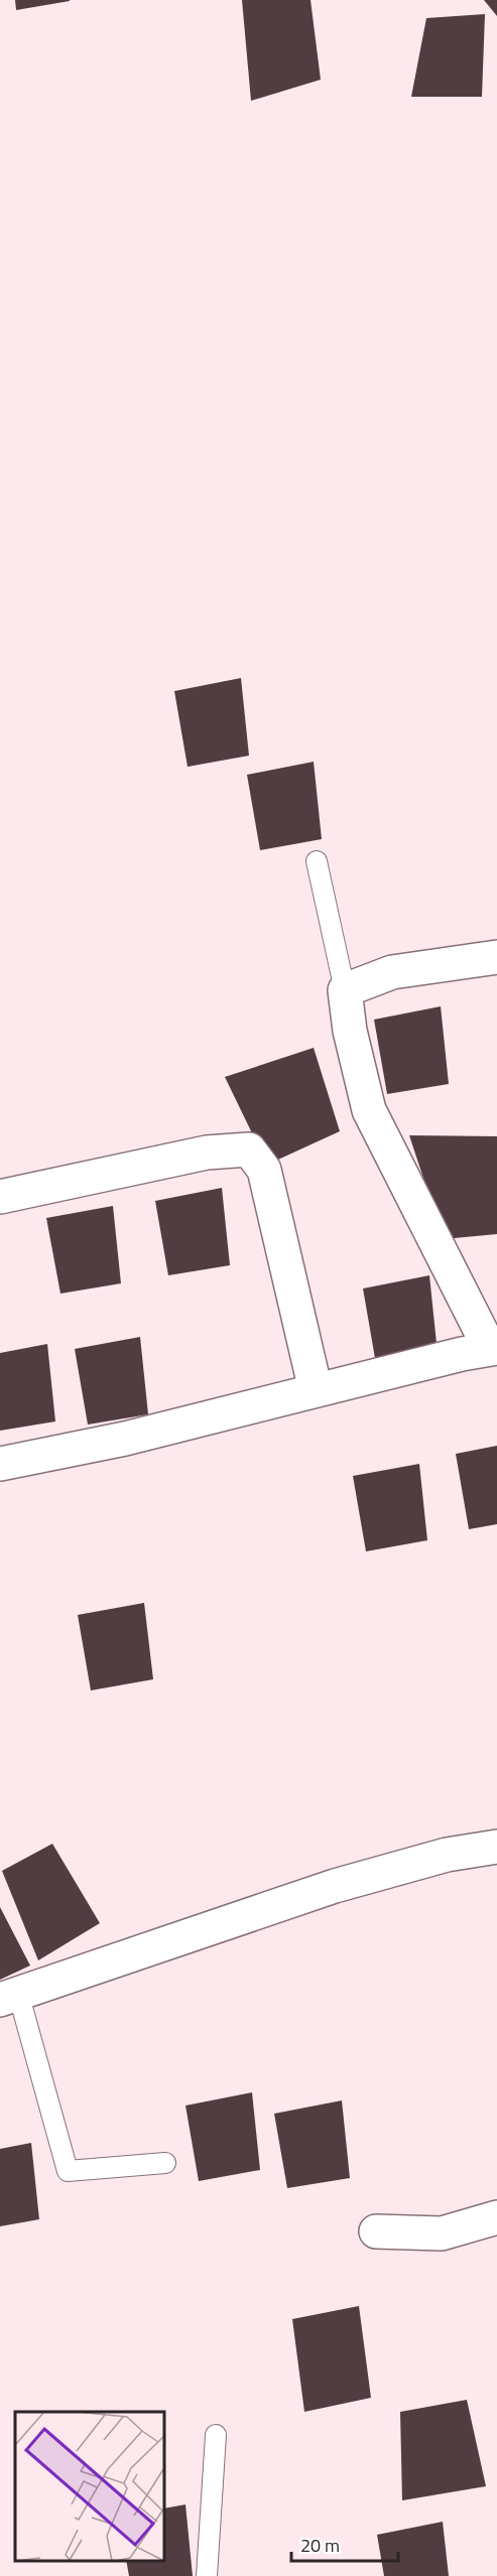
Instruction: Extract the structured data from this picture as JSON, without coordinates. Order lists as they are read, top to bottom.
{
  "scale_bar": "20 m"
}
